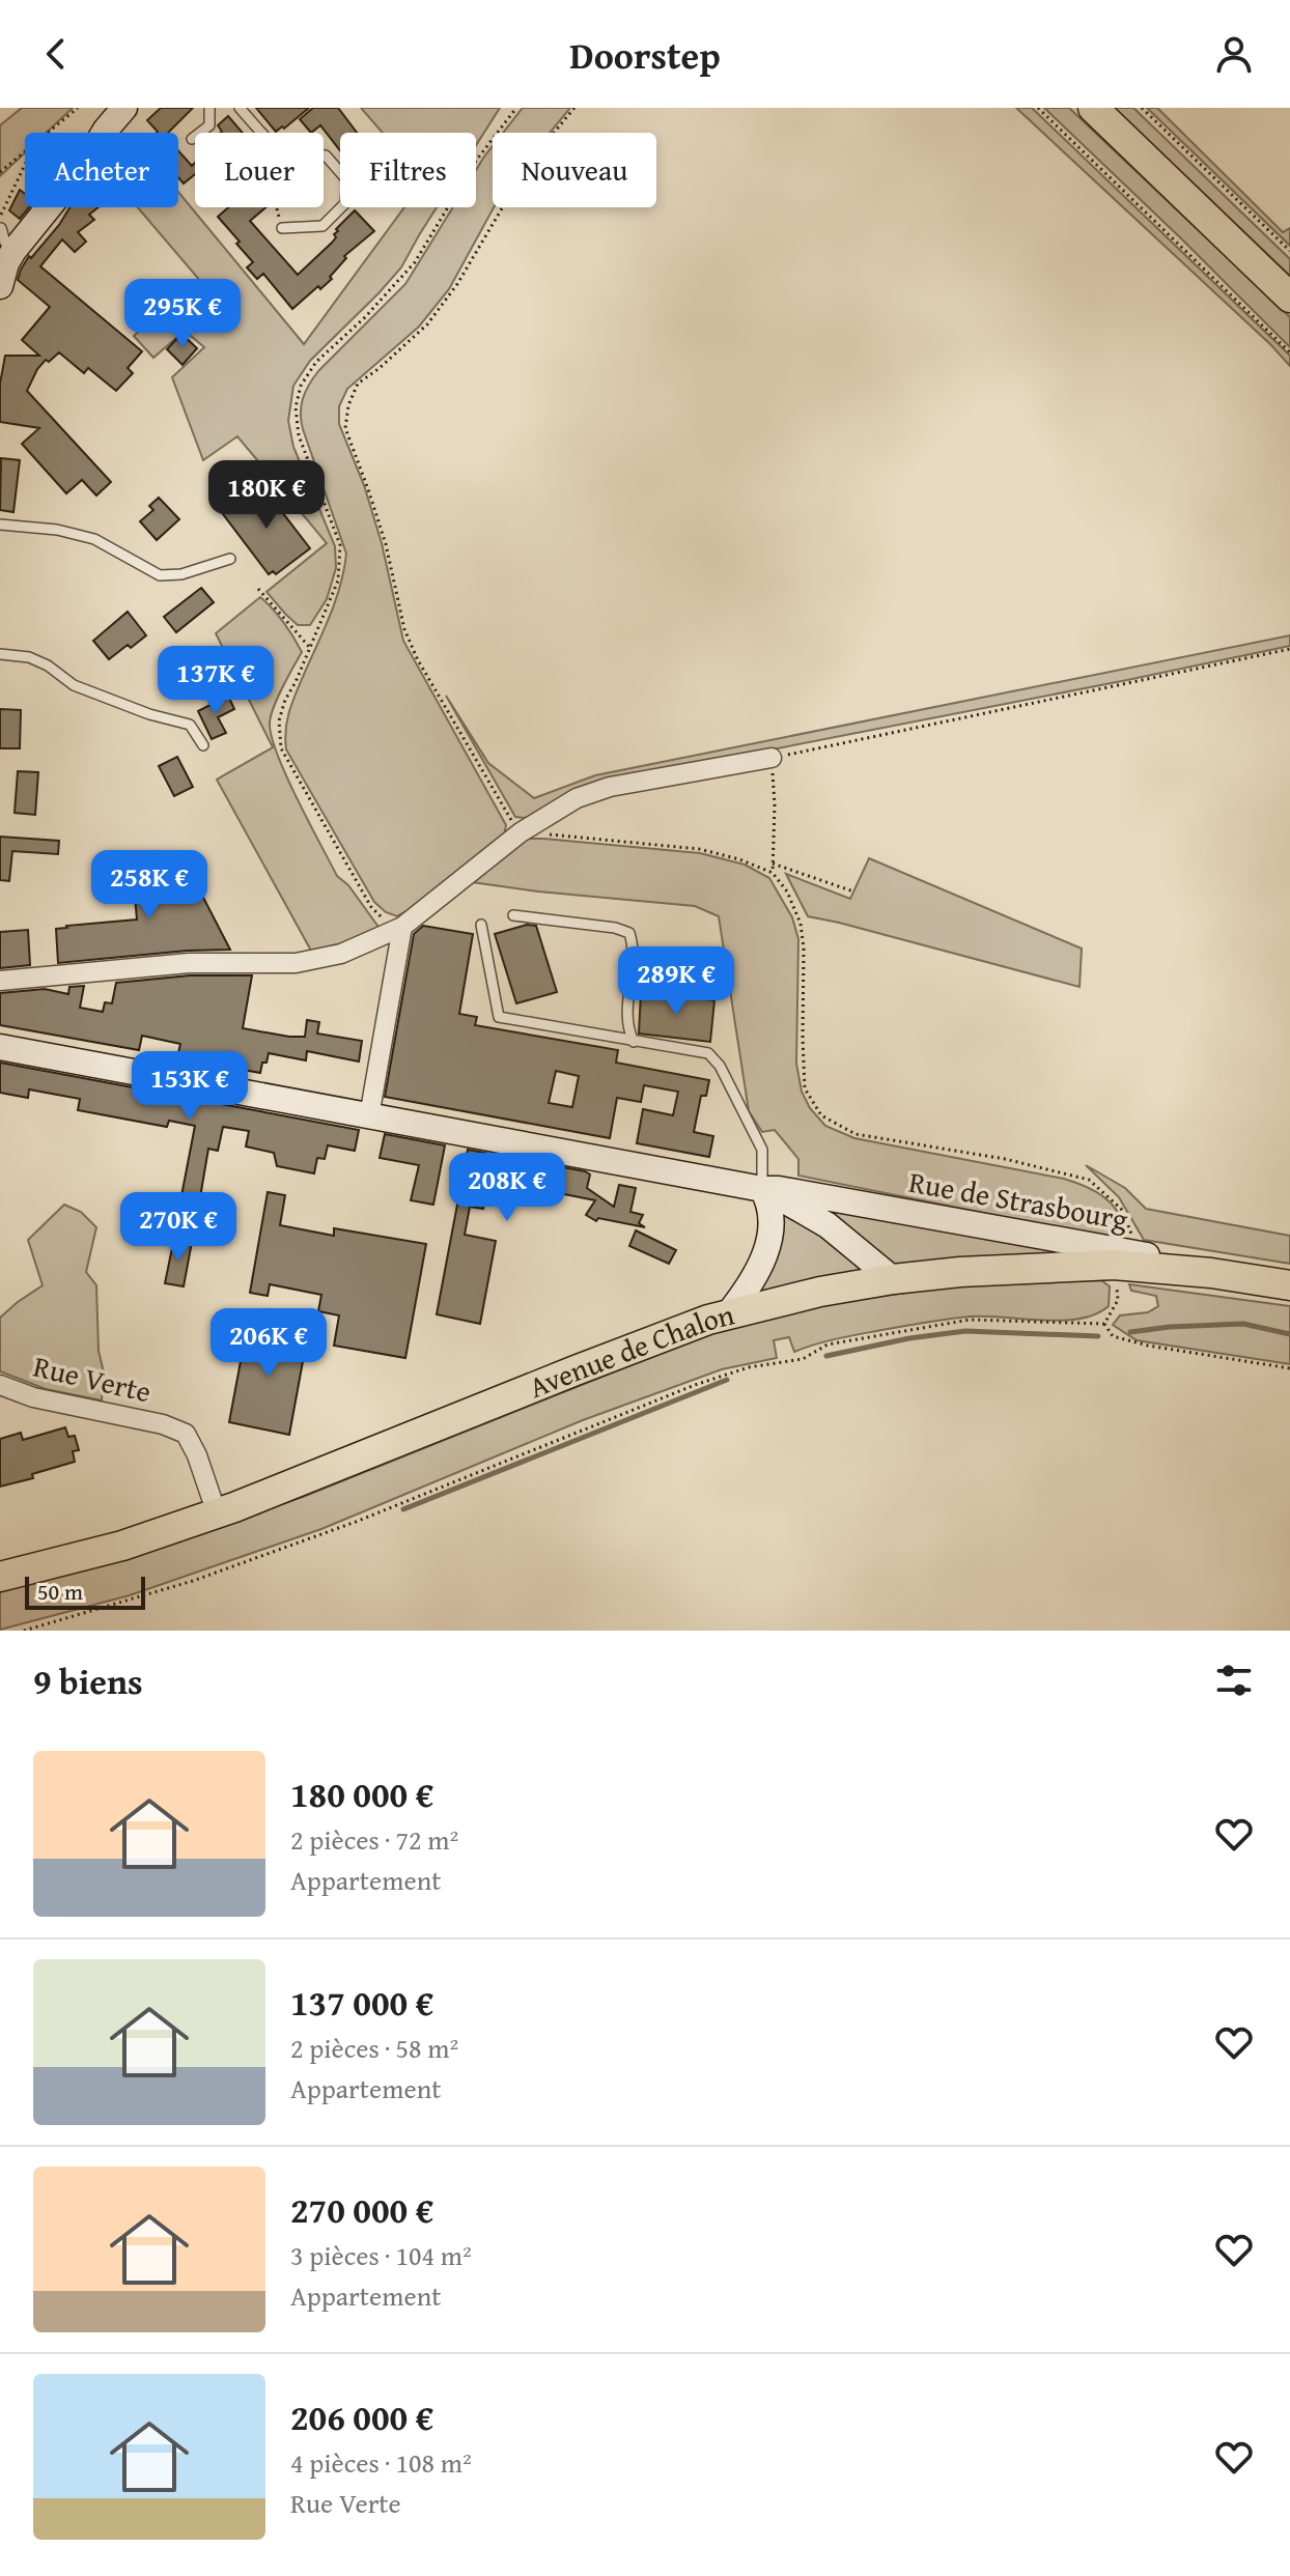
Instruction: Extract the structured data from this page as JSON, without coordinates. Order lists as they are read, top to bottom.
{
  "streets": {
    "main road": ["Rue de Strasbourg", "Avenue de Chalon"],
    "street": ["Rue Verte"]
  },
  "crossings": [
    ["Rue de Strasbourg", "Avenue de Chalon"],
    ["Avenue de Chalon", "Rue Verte"]
  ],
  "scale_bar": "50 m",
  "page": {
    "header": "Doorstep",
    "chip": [
      "Acheter",
      "Louer",
      "Filtres",
      "Nouveau"
    ],
    "price": [
      "295K €",
      "180K €",
      "137K €",
      "258K €",
      "289K €",
      "153K €",
      "208K €",
      "270K €",
      "206K €"
    ],
    "scale": "50 m",
    "heading": "9 biens",
    "list": [
      {
        "name": "180 000 €",
        "note": "2 pièces · 72 m² · Appartement"
      },
      {
        "name": "137 000 €",
        "note": "2 pièces · 58 m² · Appartement"
      },
      {
        "name": "270 000 €",
        "note": "3 pièces · 104 m² · Appartement"
      },
      {
        "name": "206 000 €",
        "note": "4 pièces · 108 m² · Rue Verte"
      }
    ]
  }
}
